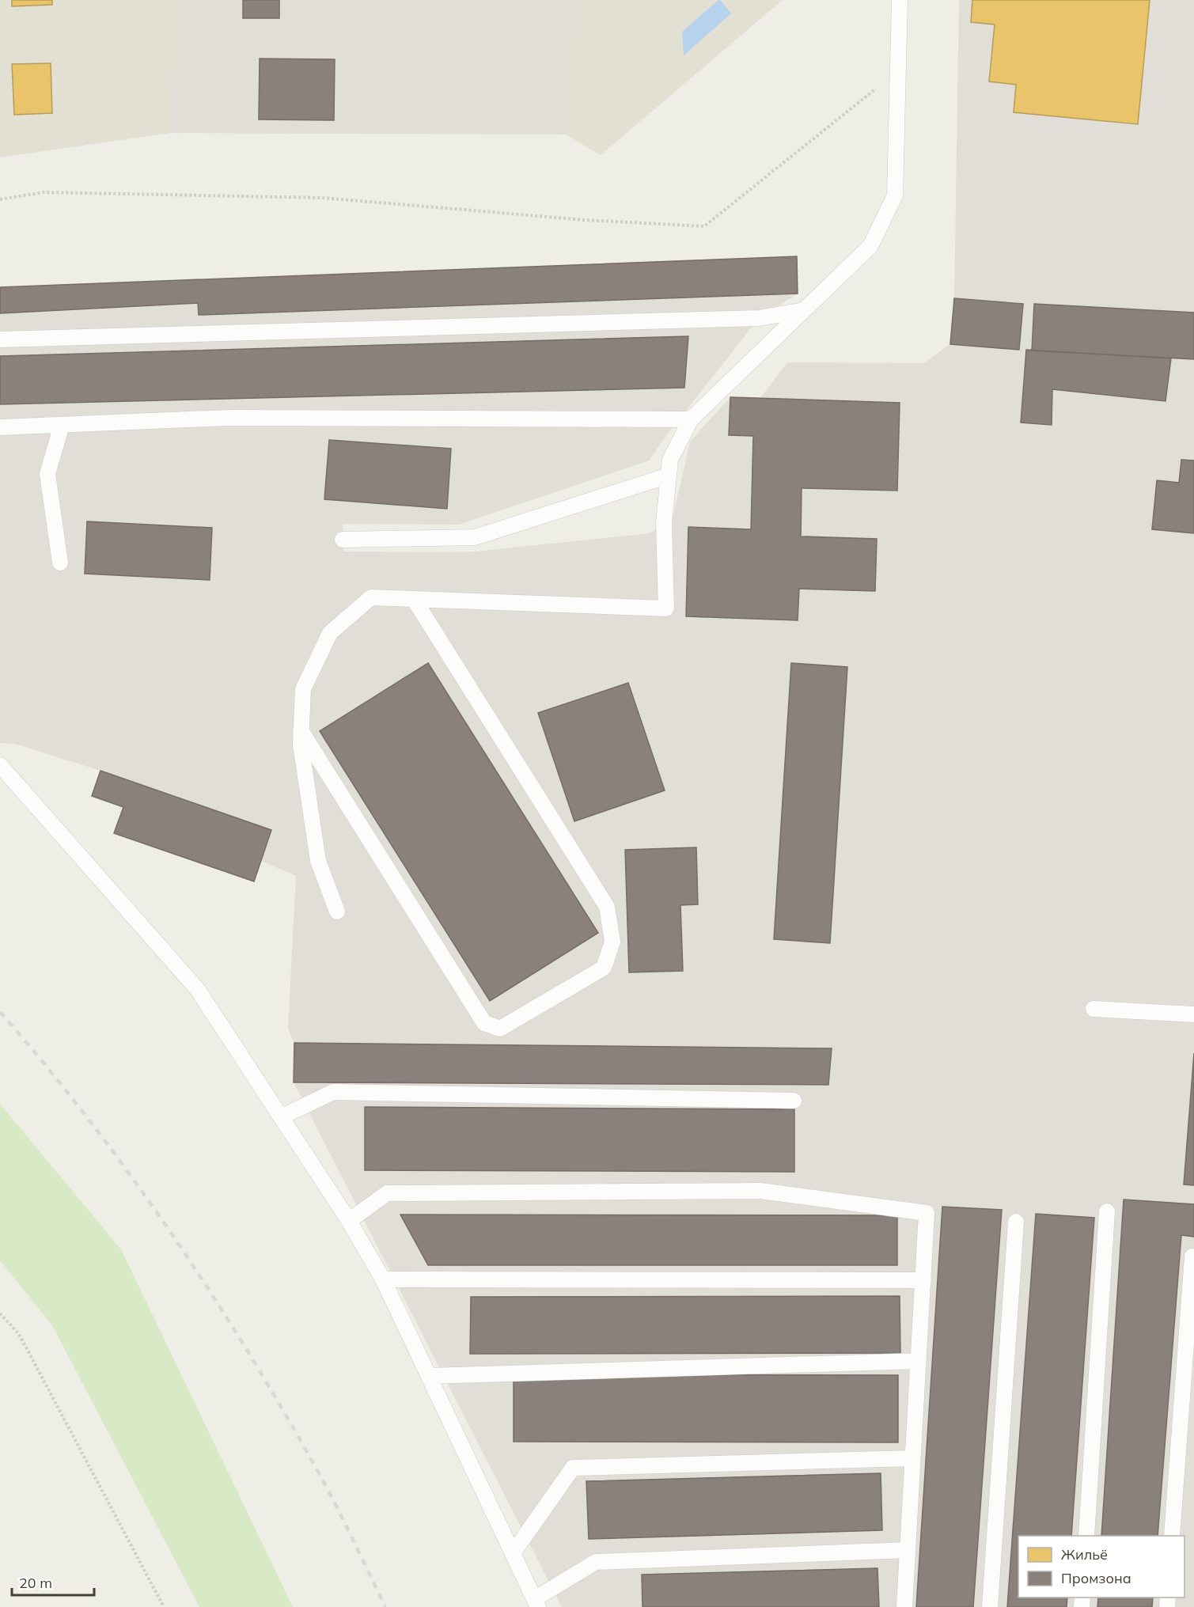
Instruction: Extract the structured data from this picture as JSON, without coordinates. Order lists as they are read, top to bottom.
{
  "legend": ["Жильё", "Промзона"],
  "scale_bar": "20 m"
}
